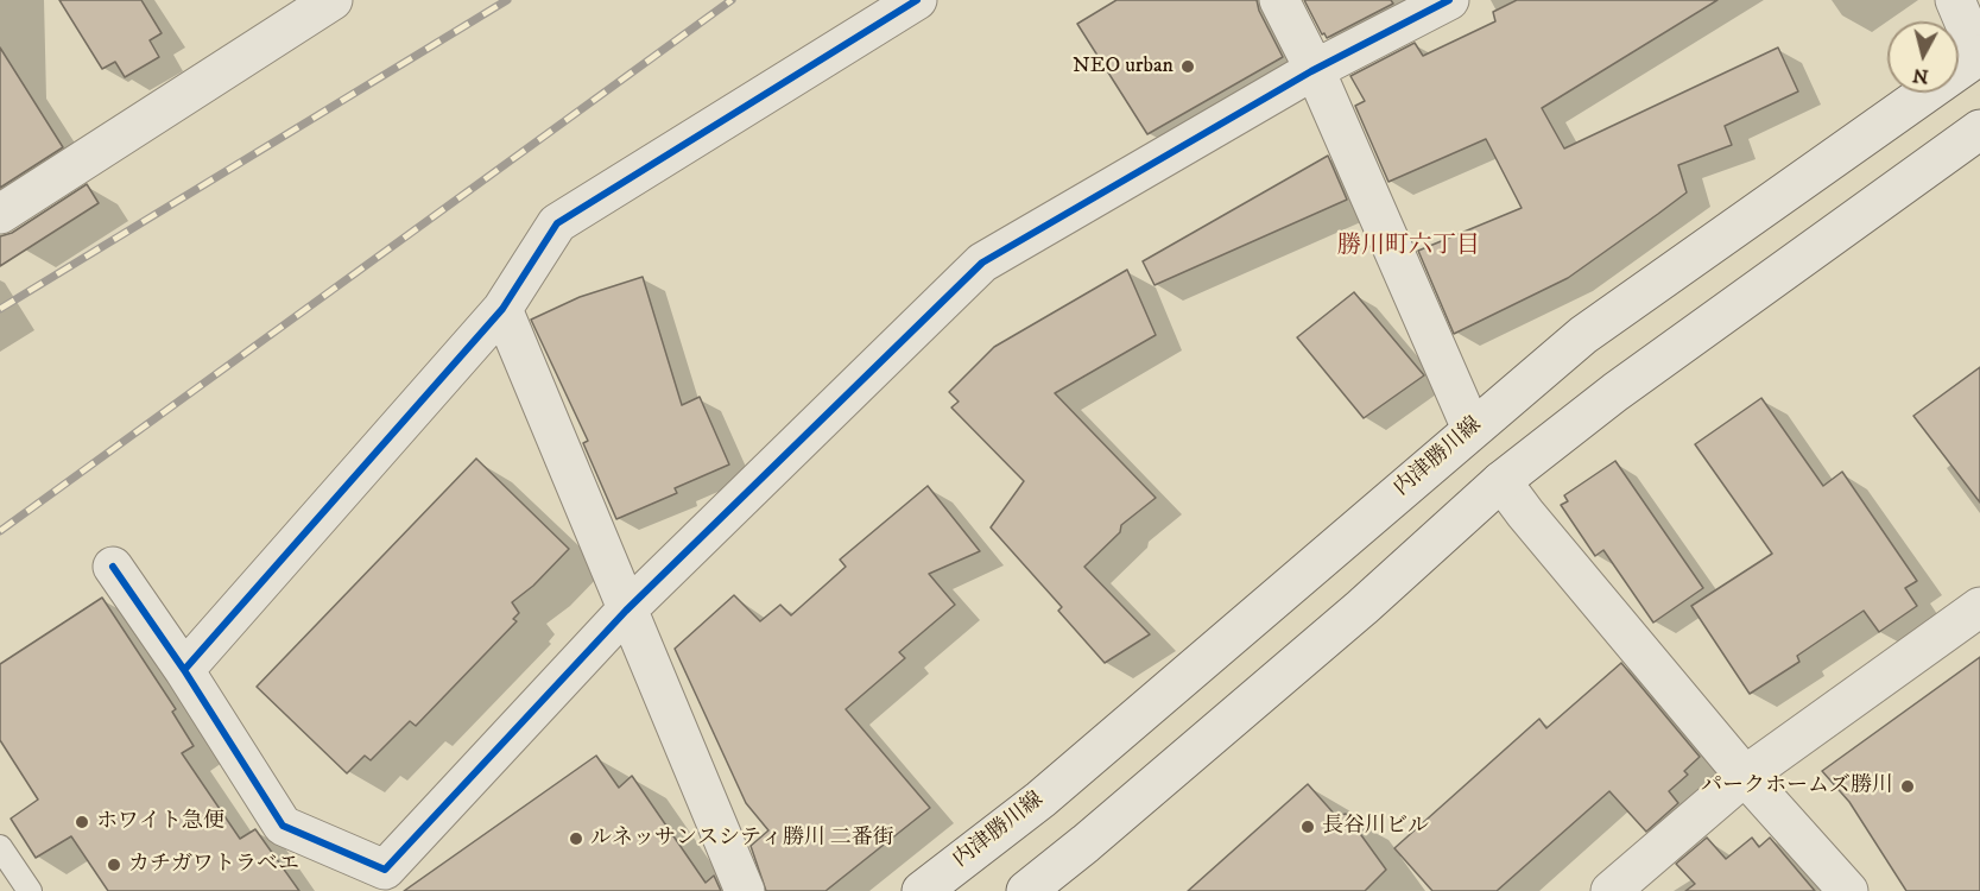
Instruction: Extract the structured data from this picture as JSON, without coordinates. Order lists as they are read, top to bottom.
{
  "streets": {
    "street": ["内津勝川線"]
  },
  "districts": ["勝川町六丁目"],
  "places": [
    "NEO urban",
    "パークホームズ勝川",
    "ホワイト急便",
    "長谷川ビル",
    "ルネッサンスシティ勝川 二番街",
    "カチガワトラベエ"
  ],
  "north": "bottom"
}
